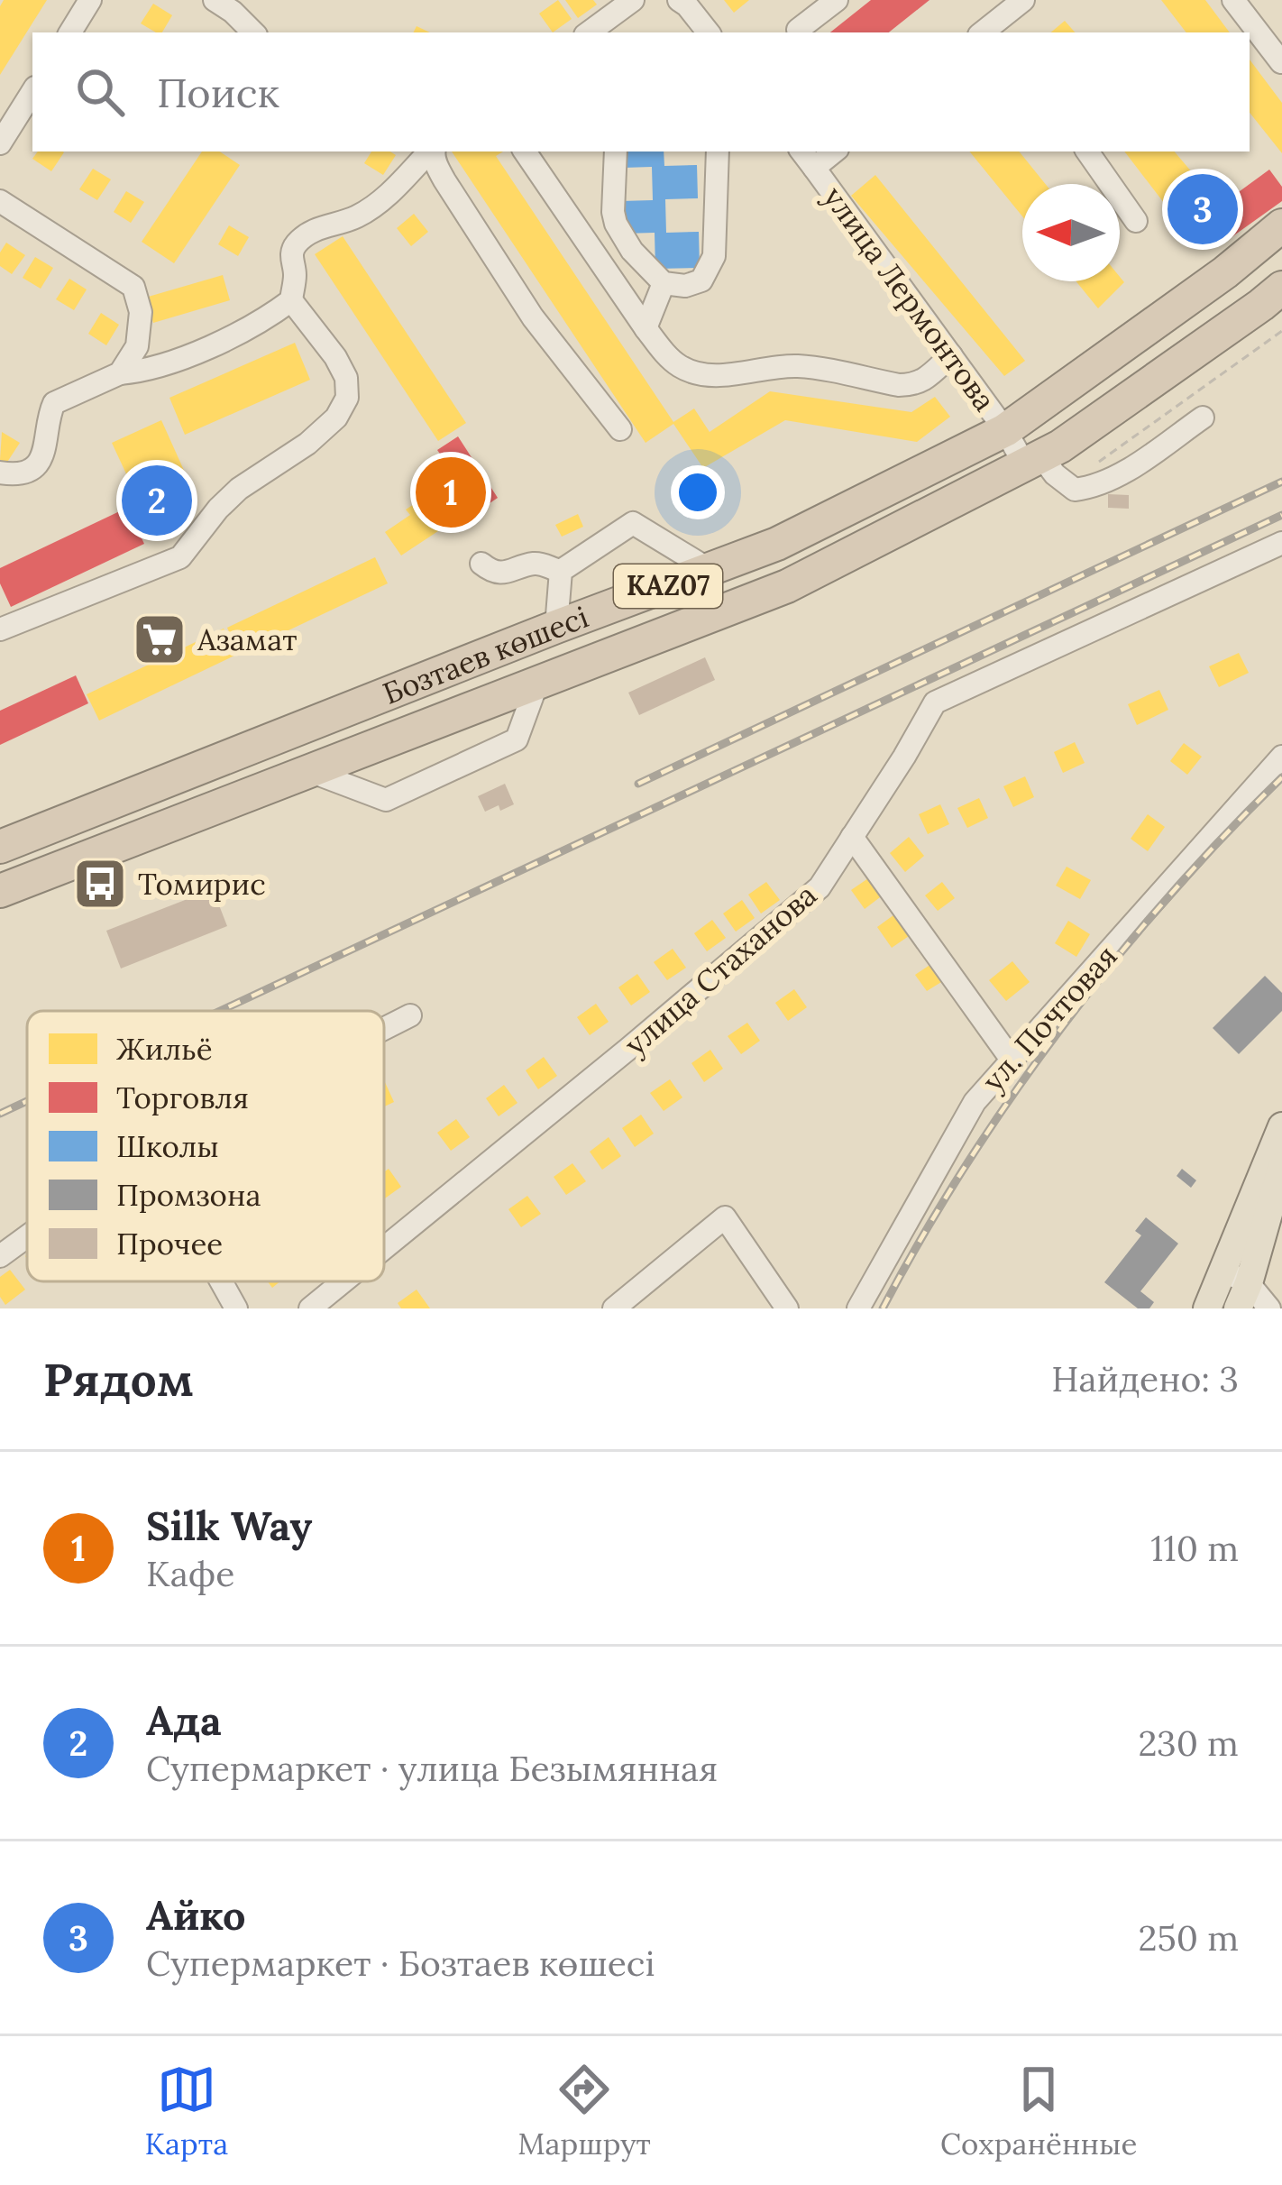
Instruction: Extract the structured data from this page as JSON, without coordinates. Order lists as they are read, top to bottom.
{
  "streets": {
    "highway": ["KAZ07", "Бозтаев көшесі"],
    "street": ["улица Лермонтова", "улица Стаханова", "ул. Почтовая"]
  },
  "crossings": [
    ["улица Лермонтова", "Бозтаев көшесі"]
  ],
  "places": {
    "supermarket": ["Азамат"],
    "bus stop": ["Томирис"]
  },
  "legend": [
    "Жильё",
    "Торговля",
    "Школы",
    "Промзона",
    "Прочее"
  ],
  "north": "left",
  "page": {
    "search": "Поиск",
    "pins": ["3", "1", "2"],
    "heading": ["Рядом", "Найдено: 3"],
    "list": [
      {
        "mark": "1",
        "name": "Silk Way",
        "note": "Кафе",
        "value": "110 m"
      },
      {
        "mark": "2",
        "name": "Ада",
        "note": "Супермаркет · улица Безымянная",
        "value": "230 m"
      },
      {
        "mark": "3",
        "name": "Айко",
        "note": "Супермаркет · Бозтаев көшесі",
        "value": "250 m"
      }
    ],
    "nav": ["Карта", "Маршрут", "Сохранённые"]
  }
}
